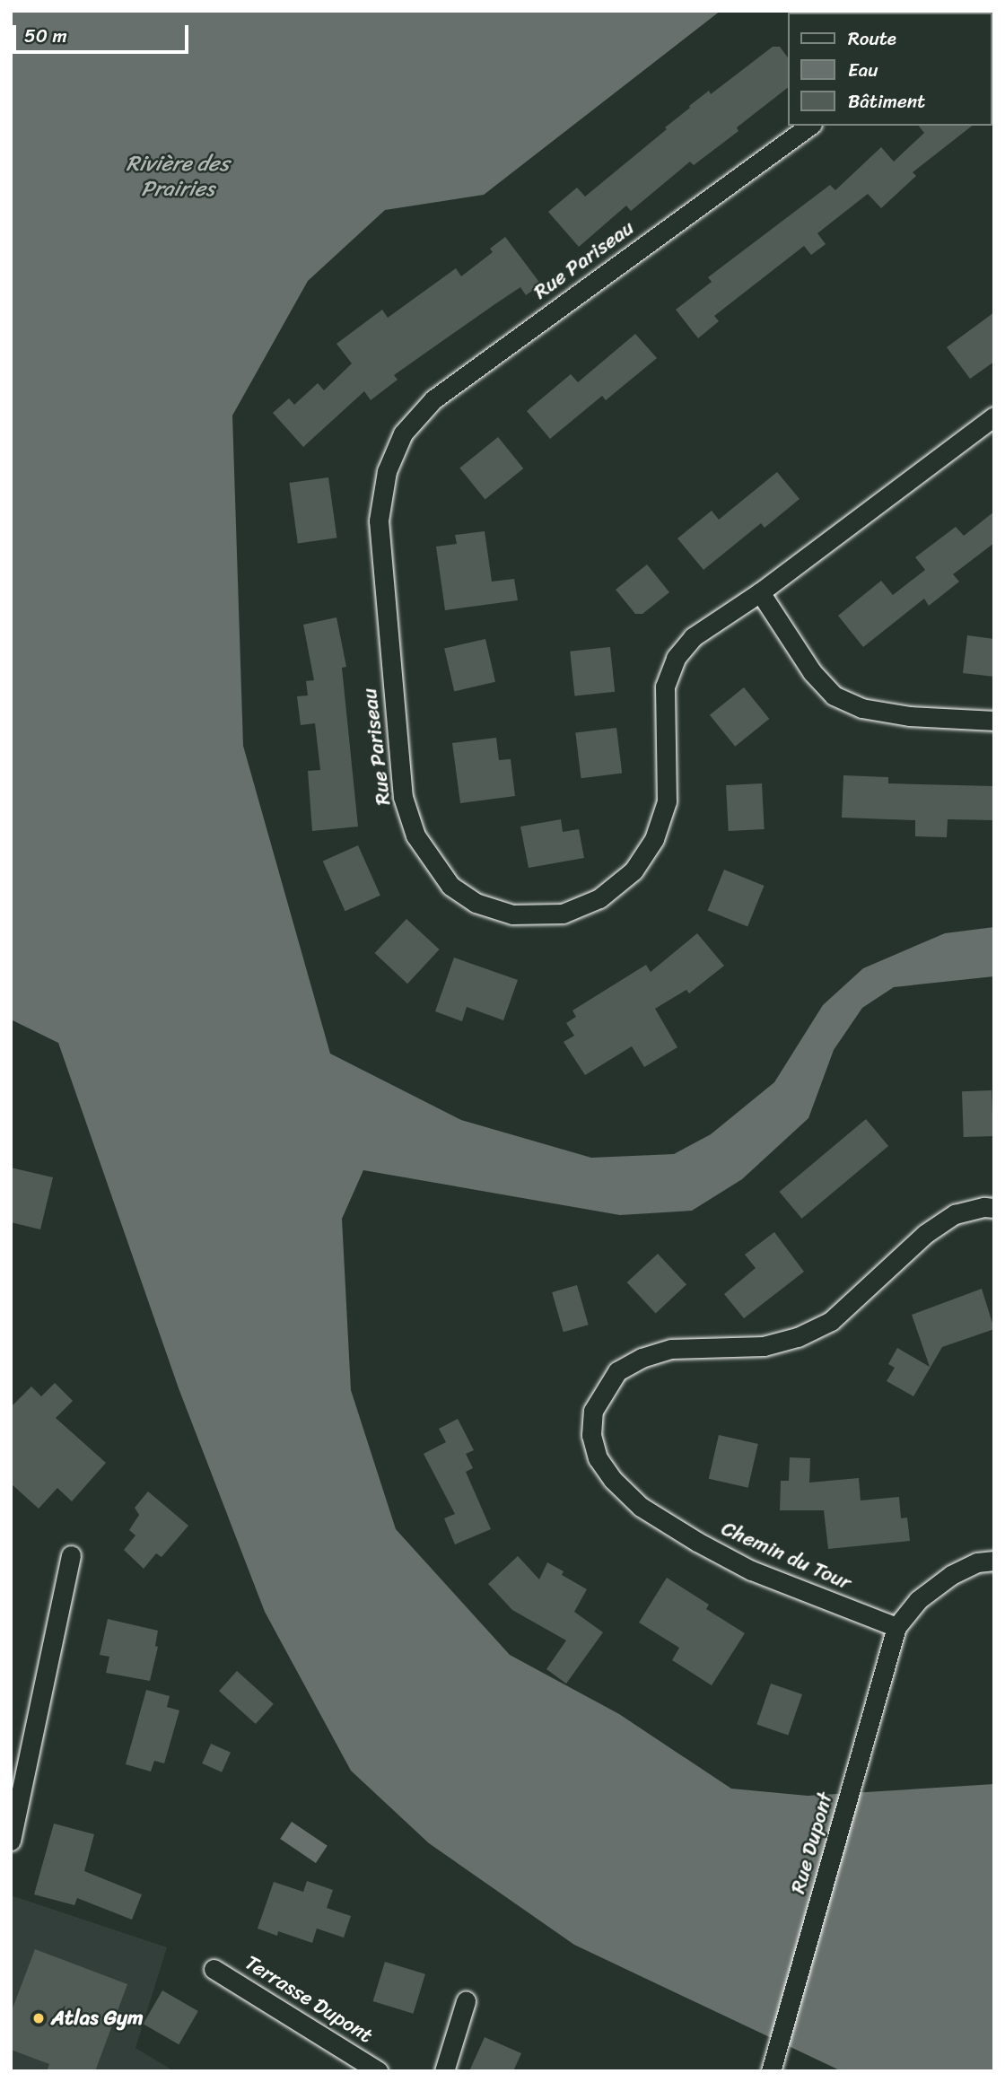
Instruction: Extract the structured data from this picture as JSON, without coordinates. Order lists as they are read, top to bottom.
{
  "streets": {
    "street": [
      "Rue Pariseau",
      "Chemin du Tour",
      "Rue Dupont",
      "Terrasse Dupont"
    ]
  },
  "crossings": [
    ["Chemin du Tour", "Rue Dupont"]
  ],
  "water": ["Rivière des Prairies"],
  "places": ["Atlas Gym"],
  "legend": ["Route", "Eau", "Bâtiment"],
  "scale_bar": "50 m"
}
